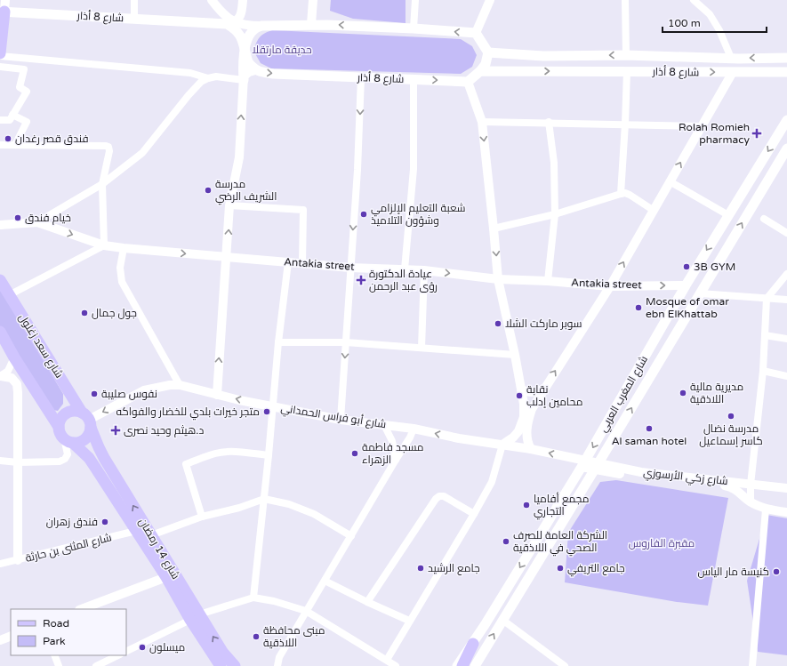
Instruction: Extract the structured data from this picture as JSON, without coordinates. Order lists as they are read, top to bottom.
{
  "streets": {
    "main road": [
      "شارع 8 أذار",
      "شارع سعد زغلول",
      "شارع المغرب العربي",
      "شارع 14 رمضان"
    ],
    "street": [
      "Antakia street",
      "شارع أبو فراس الحمداني",
      "شارع زكي الأرسوزي",
      "شارع المثنى بن حارثة"
    ]
  },
  "crossings": [
    ["Antakia street", "شارع المغرب العربي"],
    ["شارع سعد زغلول", "شارع أبو فراس الحمداني"],
    ["شارع سعد زغلول", "شارع 14 رمضان"],
    ["شارع المغرب العربي", "شارع أبو فراس الحمداني"],
    ["شارع المغرب العربي", "شارع زكي الأرسوزي"],
    ["شارع أبو فراس الحمداني", "شارع زكي الأرسوزي"],
    ["شارع أبو فراس الحمداني", "شارع 14 رمضان"],
    ["شارع المثنى بن حارثة", "شارع 14 رمضان"]
  ],
  "one_way": ["Antakia street", "شارع أبو فراس الحمداني"],
  "parks": ["حديقة مارتقلا", "مقبرة الفاروس"],
  "places": {
    "health": ["Rolah Romieh pharmacy", "عيادة الدكتورة رؤى عبد الرحمن", "د.هيثم وحيد نصرى"],
    "other": [
      "فندق قصر رغدان",
      "مدرسة الشريف الرضي",
      "شعبة التعليم الإلزامي وشؤون التلاميذ",
      "خيام فندق",
      "3B GYM",
      "Mosque of omar ebn ElKhattab",
      "جول جمال",
      "سوبر ماركت الشلا",
      "مديرية مالية اللاذقية",
      "نفوس صليبة",
      "نقابة محامين إدلب",
      "متجر خيرات بلدي للخضار والفواكه",
      "مدرسة نضال كاسر إسماعيل",
      "Al saman hotel",
      "مسجد فاطمة الزهراء",
      "مجمع أفاميا التجاري",
      "فندق زهران",
      "الشركة العامة للصرف الصحي في اللاذقية",
      "جامع الرشيد",
      "جامع التريفي",
      "كنيسة مار الياس",
      "مبنى محافظة اللاذقية",
      "ميسلون"
    ]
  },
  "legend": ["Road", "Park"],
  "scale_bar": "100 m"
}
